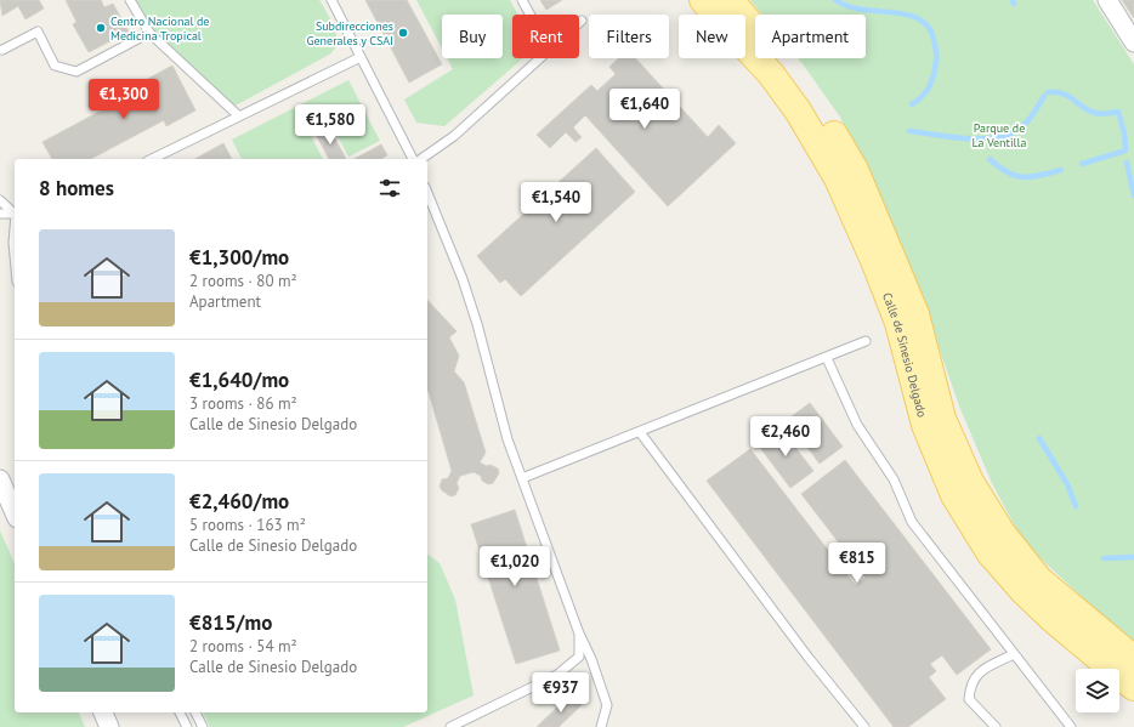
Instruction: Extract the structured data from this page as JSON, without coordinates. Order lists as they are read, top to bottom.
{
  "streets": {
    "main road": ["Calle de Sinesio Delgado"]
  },
  "parks": ["Parque de La Ventilla"],
  "places": ["Centro Nacional de Medicina Tropical", "Subdirecciones Generales y CSAI"],
  "page": {
    "chip": [
      "Buy",
      "Rent",
      "Filters",
      "New",
      "Apartment"
    ],
    "price": [
      "€1,300",
      "€1,640",
      "€1,580",
      "€1,540",
      "€2,460",
      "€815",
      "€1,020",
      "€937"
    ],
    "heading": "8 homes",
    "list": [
      {
        "name": "€1,300/mo",
        "note": "2 rooms · 80 m² · Apartment"
      },
      {
        "name": "€1,640/mo",
        "note": "3 rooms · 86 m² · Calle de Sinesio Delgado"
      },
      {
        "name": "€2,460/mo",
        "note": "5 rooms · 163 m² · Calle de Sinesio Delgado"
      },
      {
        "name": "€815/mo",
        "note": "2 rooms · 54 m² · Calle de Sinesio Delgado"
      }
    ]
  }
}
